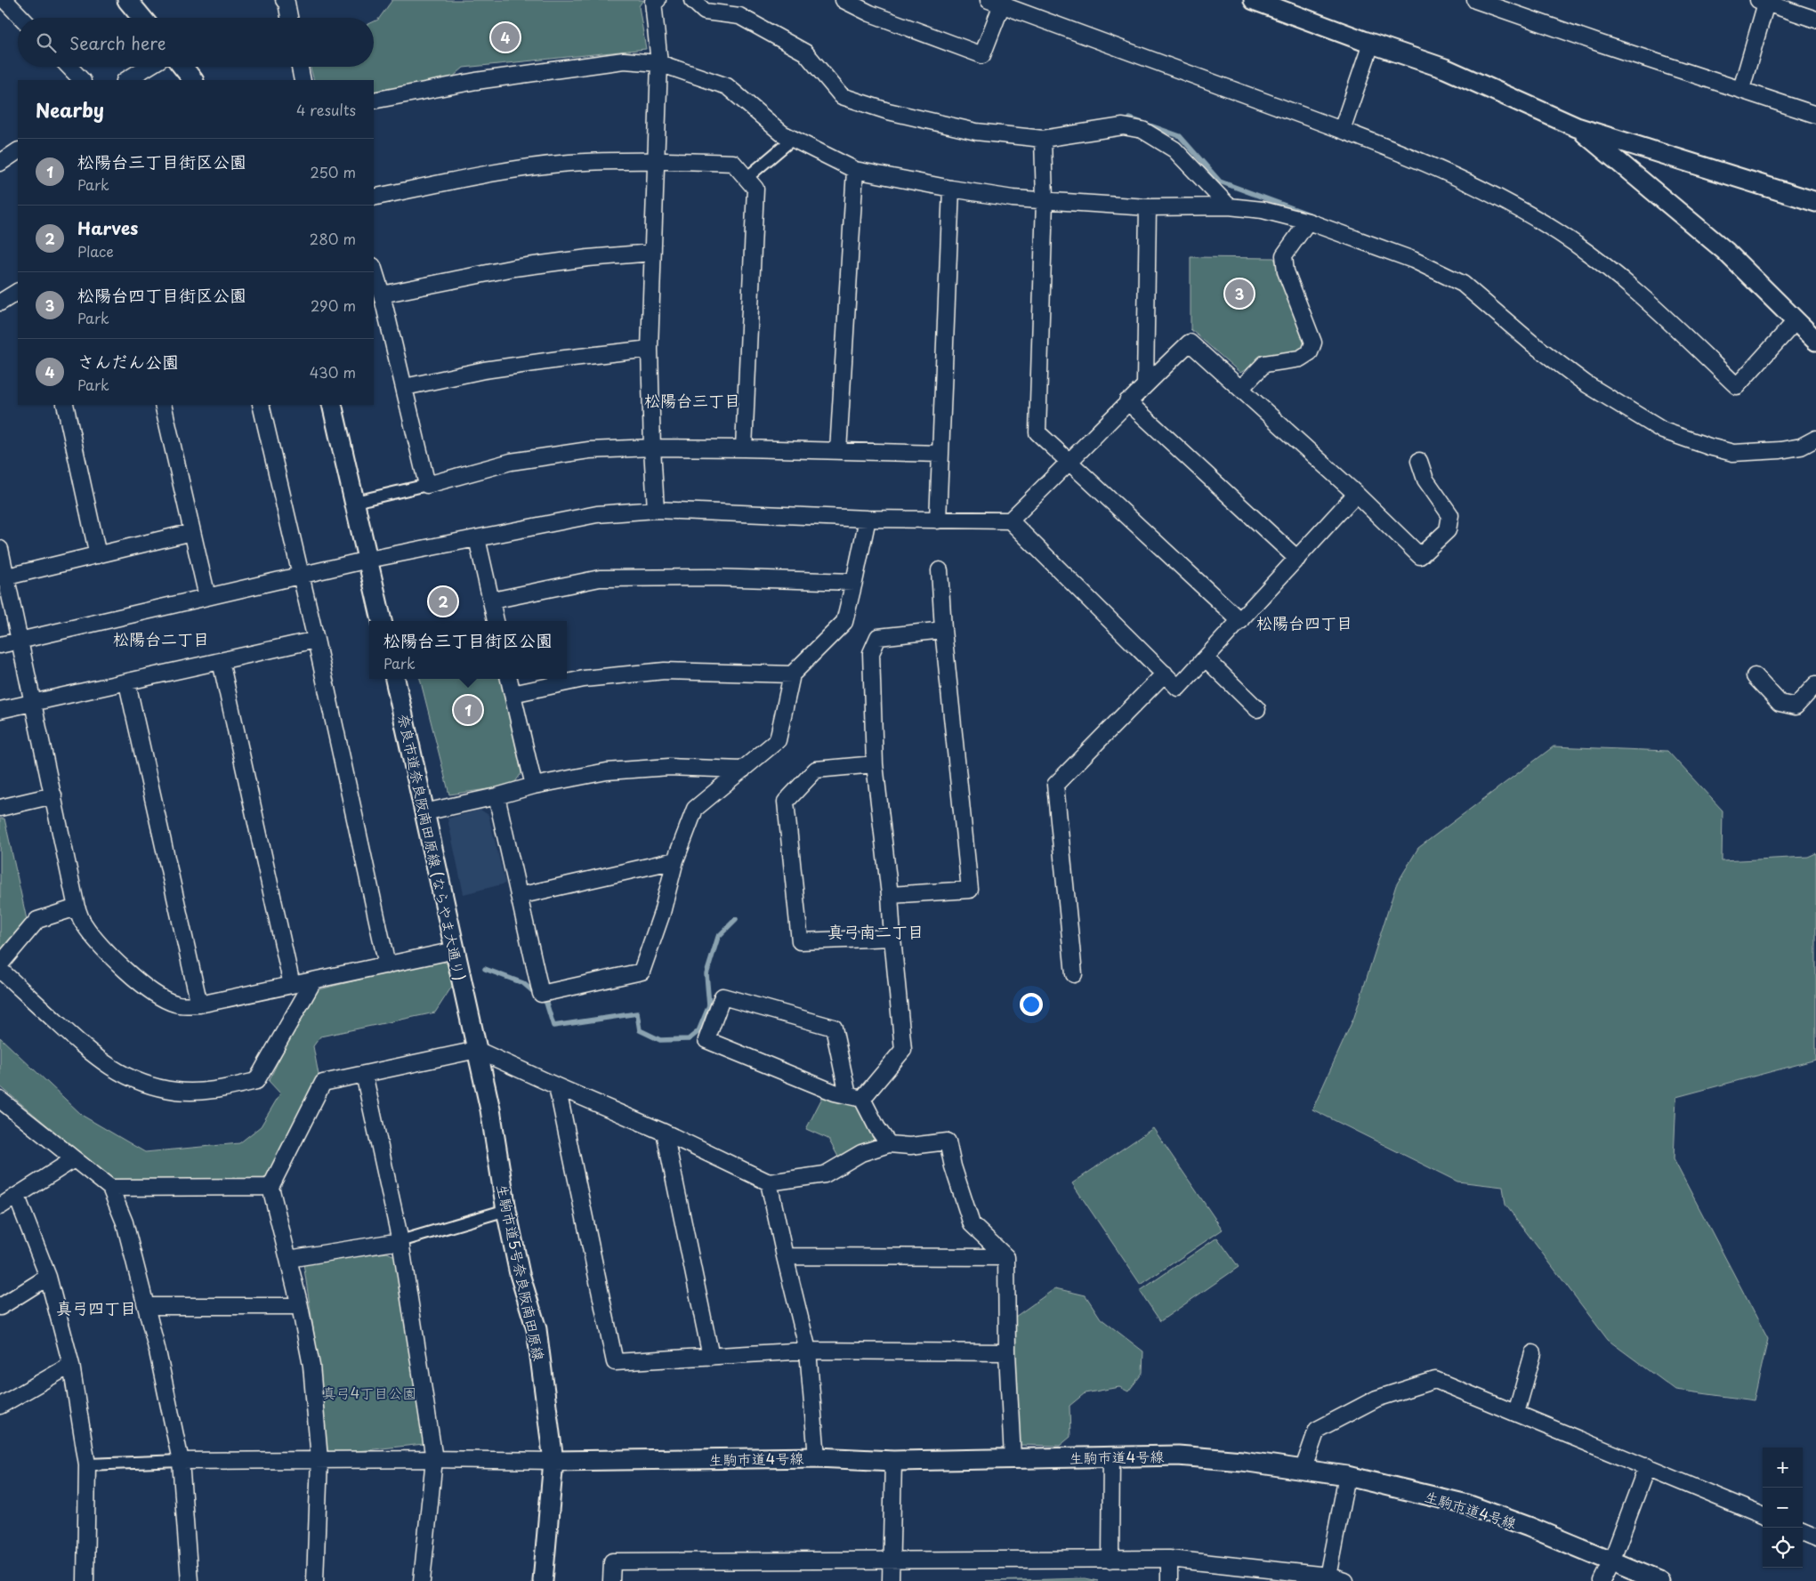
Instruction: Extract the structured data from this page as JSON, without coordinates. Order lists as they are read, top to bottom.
{
  "streets": {
    "street": ["奈良市道奈良阪南田原線 (ならやま大通り)", "生駒市道5号奈良阪南田原線", "生駒市道4号線"]
  },
  "crossings": [
    ["奈良市道奈良阪南田原線 (ならやま大通り)", "生駒市道5号奈良阪南田原線"],
    ["生駒市道5号奈良阪南田原線", "生駒市道4号線"]
  ],
  "districts": [
    "松陽台三丁目",
    "松陽台四丁目",
    "松陽台二丁目",
    "真弓南二丁目",
    "真弓四丁目"
  ],
  "parks": ["真弓4丁目公園"],
  "page": {
    "search": "Search here",
    "pins": [
      "4",
      "3",
      "2",
      "1"
    ],
    "heading": ["Nearby", "4 results"],
    "list": [
      {
        "mark": "1",
        "name": "松陽台三丁目街区公園",
        "note": "Park",
        "value": "250 m"
      },
      {
        "mark": "2",
        "name": "Harves",
        "note": "Place",
        "value": "280 m"
      },
      {
        "mark": "3",
        "name": "松陽台四丁目街区公園",
        "note": "Park",
        "value": "290 m"
      },
      {
        "mark": "4",
        "name": "さんだん公園",
        "note": "Park",
        "value": "430 m"
      }
    ],
    "popup": ["松陽台三丁目街区公園", "Park"],
    "map_buttons": ["+", "−"]
  }
}
